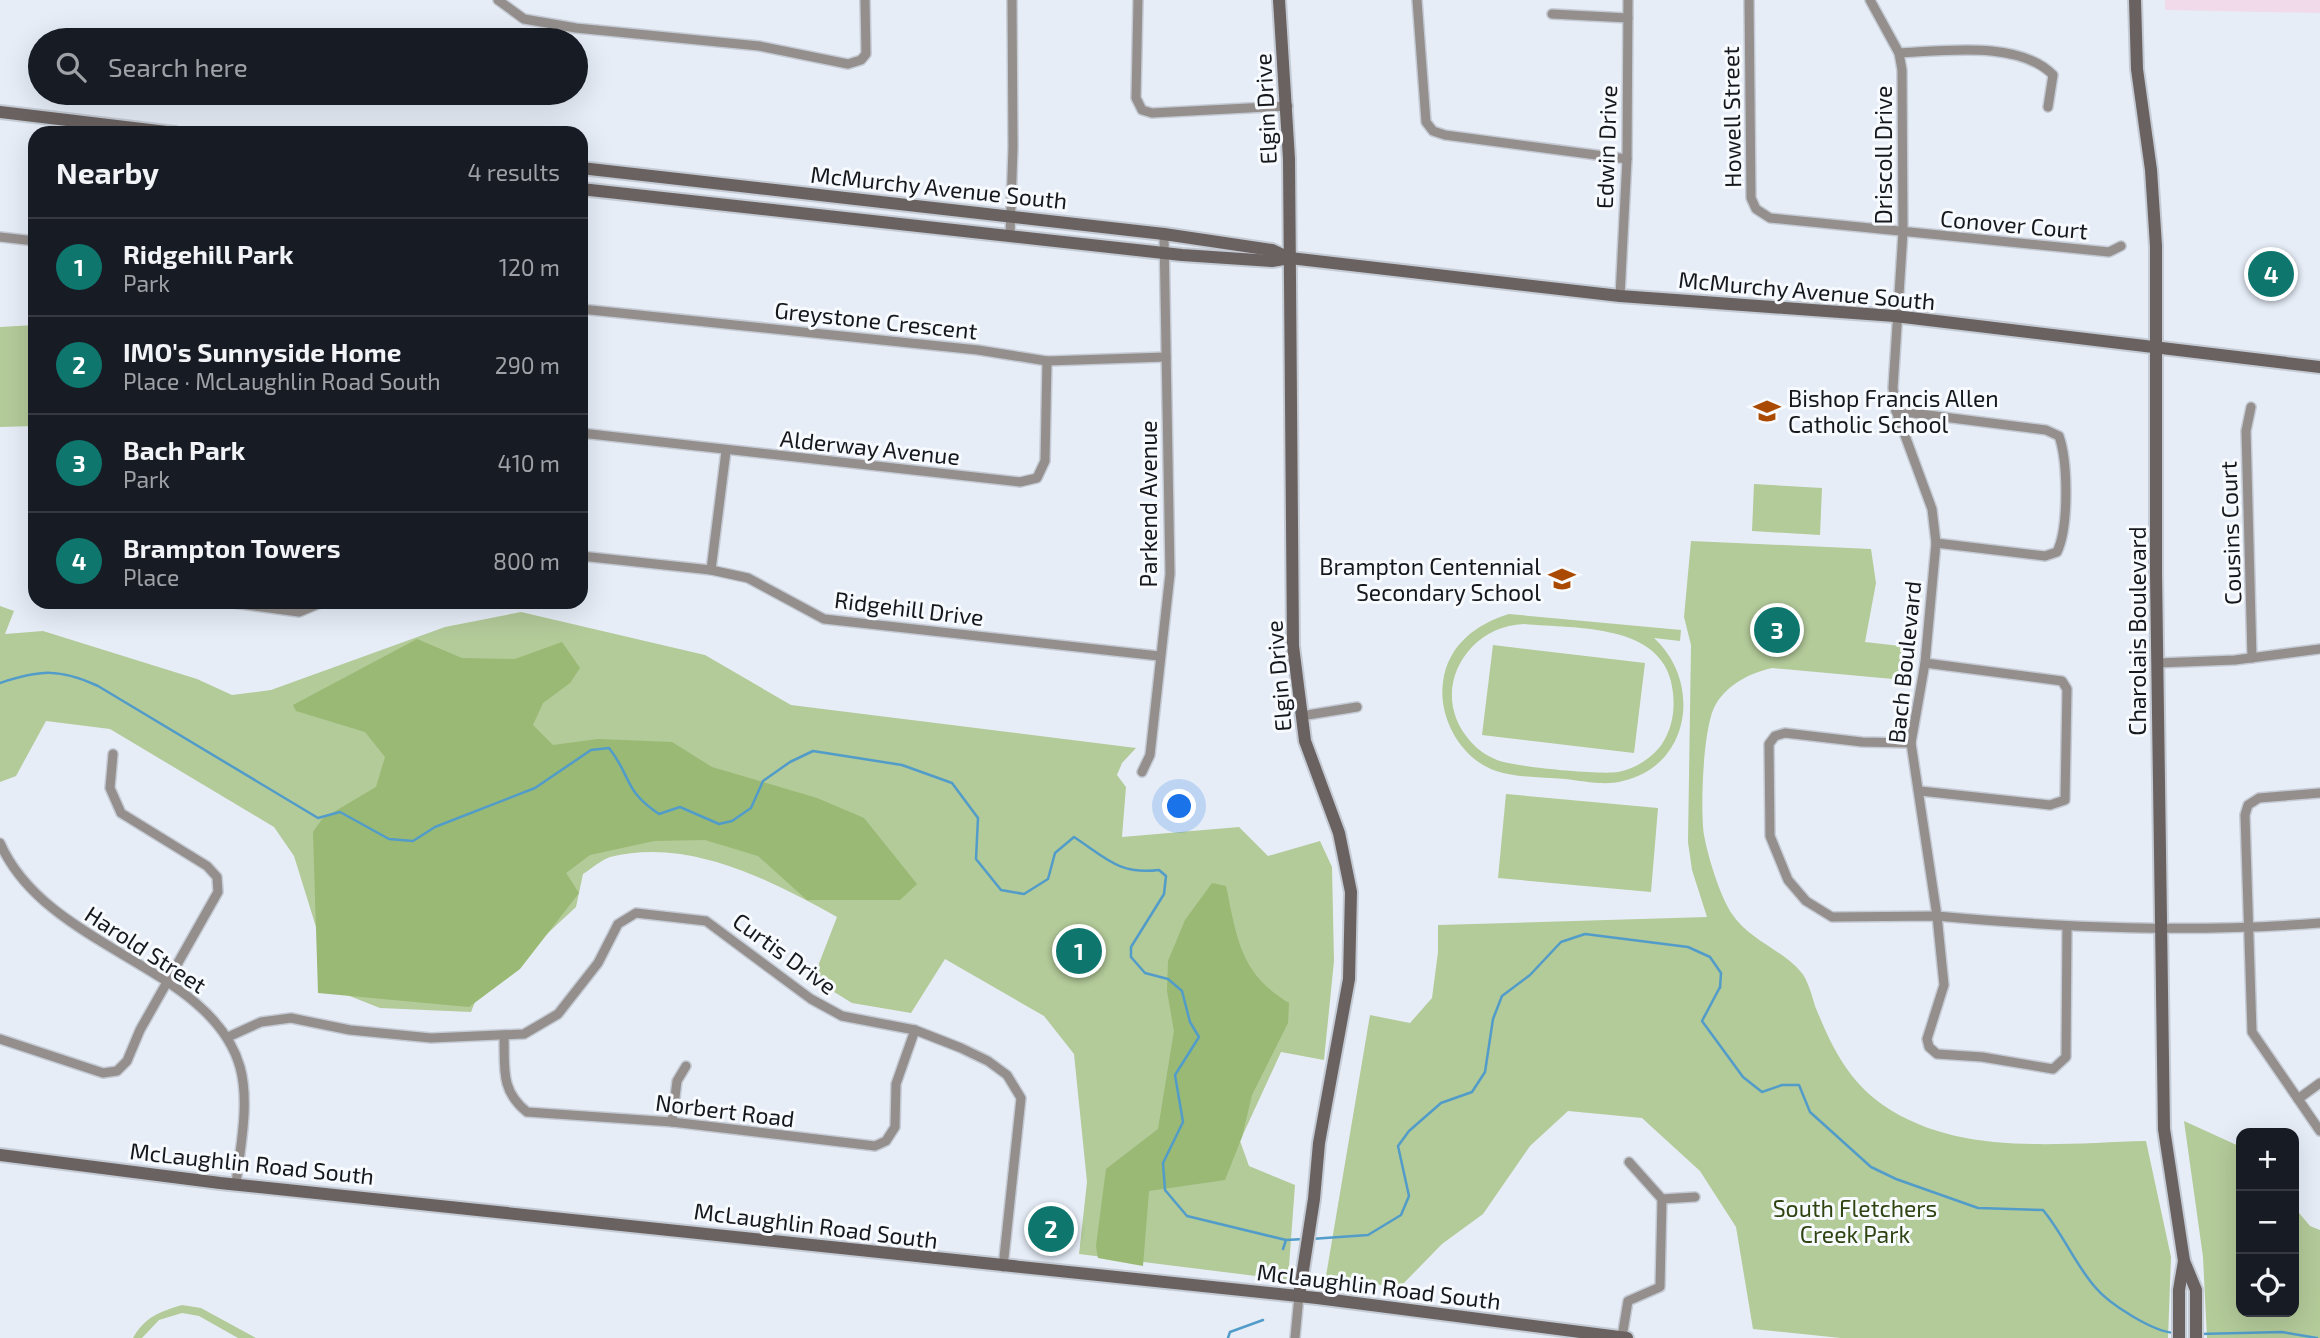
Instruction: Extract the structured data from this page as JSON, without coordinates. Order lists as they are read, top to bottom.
{
  "streets": {
    "street": [
      "Elgin Drive",
      "Howell Street",
      "Edwin Drive",
      "Driscoll Drive",
      "McMurchy Avenue South",
      "Conover Court",
      "Greystone Crescent",
      "Alderway Avenue",
      "Parkend Avenue",
      "Cousins Court",
      "Ridgehill Drive",
      "Charolais Boulevard",
      "Bach Boulevard",
      "Harold Street",
      "Curtis Drive",
      "Norbert Road",
      "McLaughlin Road South"
    ]
  },
  "crossings": [
    ["Elgin Drive", "McMurchy Avenue South"],
    ["Elgin Drive", "McLaughlin Road South"],
    ["Howell Street", "Driscoll Drive"],
    ["Howell Street", "Conover Court"],
    ["Edwin Drive", "McMurchy Avenue South"],
    ["Driscoll Drive", "McMurchy Avenue South"],
    ["Driscoll Drive", "Conover Court"],
    ["Driscoll Drive", "Bach Boulevard"],
    ["McMurchy Avenue South", "Parkend Avenue"],
    ["McMurchy Avenue South", "Charolais Boulevard"],
    ["McMurchy Avenue South", "Bach Boulevard"],
    ["Greystone Crescent", "Alderway Avenue"],
    ["Greystone Crescent", "Parkend Avenue"],
    ["Parkend Avenue", "Ridgehill Drive"],
    ["Harold Street", "Curtis Drive"],
    ["Harold Street", "McLaughlin Road South"],
    ["Curtis Drive", "Norbert Road"],
    ["Curtis Drive", "McLaughlin Road South"]
  ],
  "parks": ["South Fletchers Creek Park"],
  "places": {
    "school or university": ["Bishop Francis Allen Catholic School", "Brampton Centennial Secondary School"]
  },
  "page": {
    "search": "Search here",
    "heading": ["Nearby", "4 results"],
    "list": [
      {
        "mark": "1",
        "name": "Ridgehill Park",
        "note": "Park",
        "value": "120 m"
      },
      {
        "mark": "2",
        "name": "IMO's Sunnyside Home",
        "note": "Place · McLaughlin Road South",
        "value": "290 m"
      },
      {
        "mark": "3",
        "name": "Bach Park",
        "note": "Park",
        "value": "410 m"
      },
      {
        "mark": "4",
        "name": "Brampton Towers",
        "note": "Place",
        "value": "800 m"
      }
    ],
    "pins": [
      "4",
      "3",
      "1",
      "2"
    ],
    "map_buttons": ["+", "−"]
  }
}
